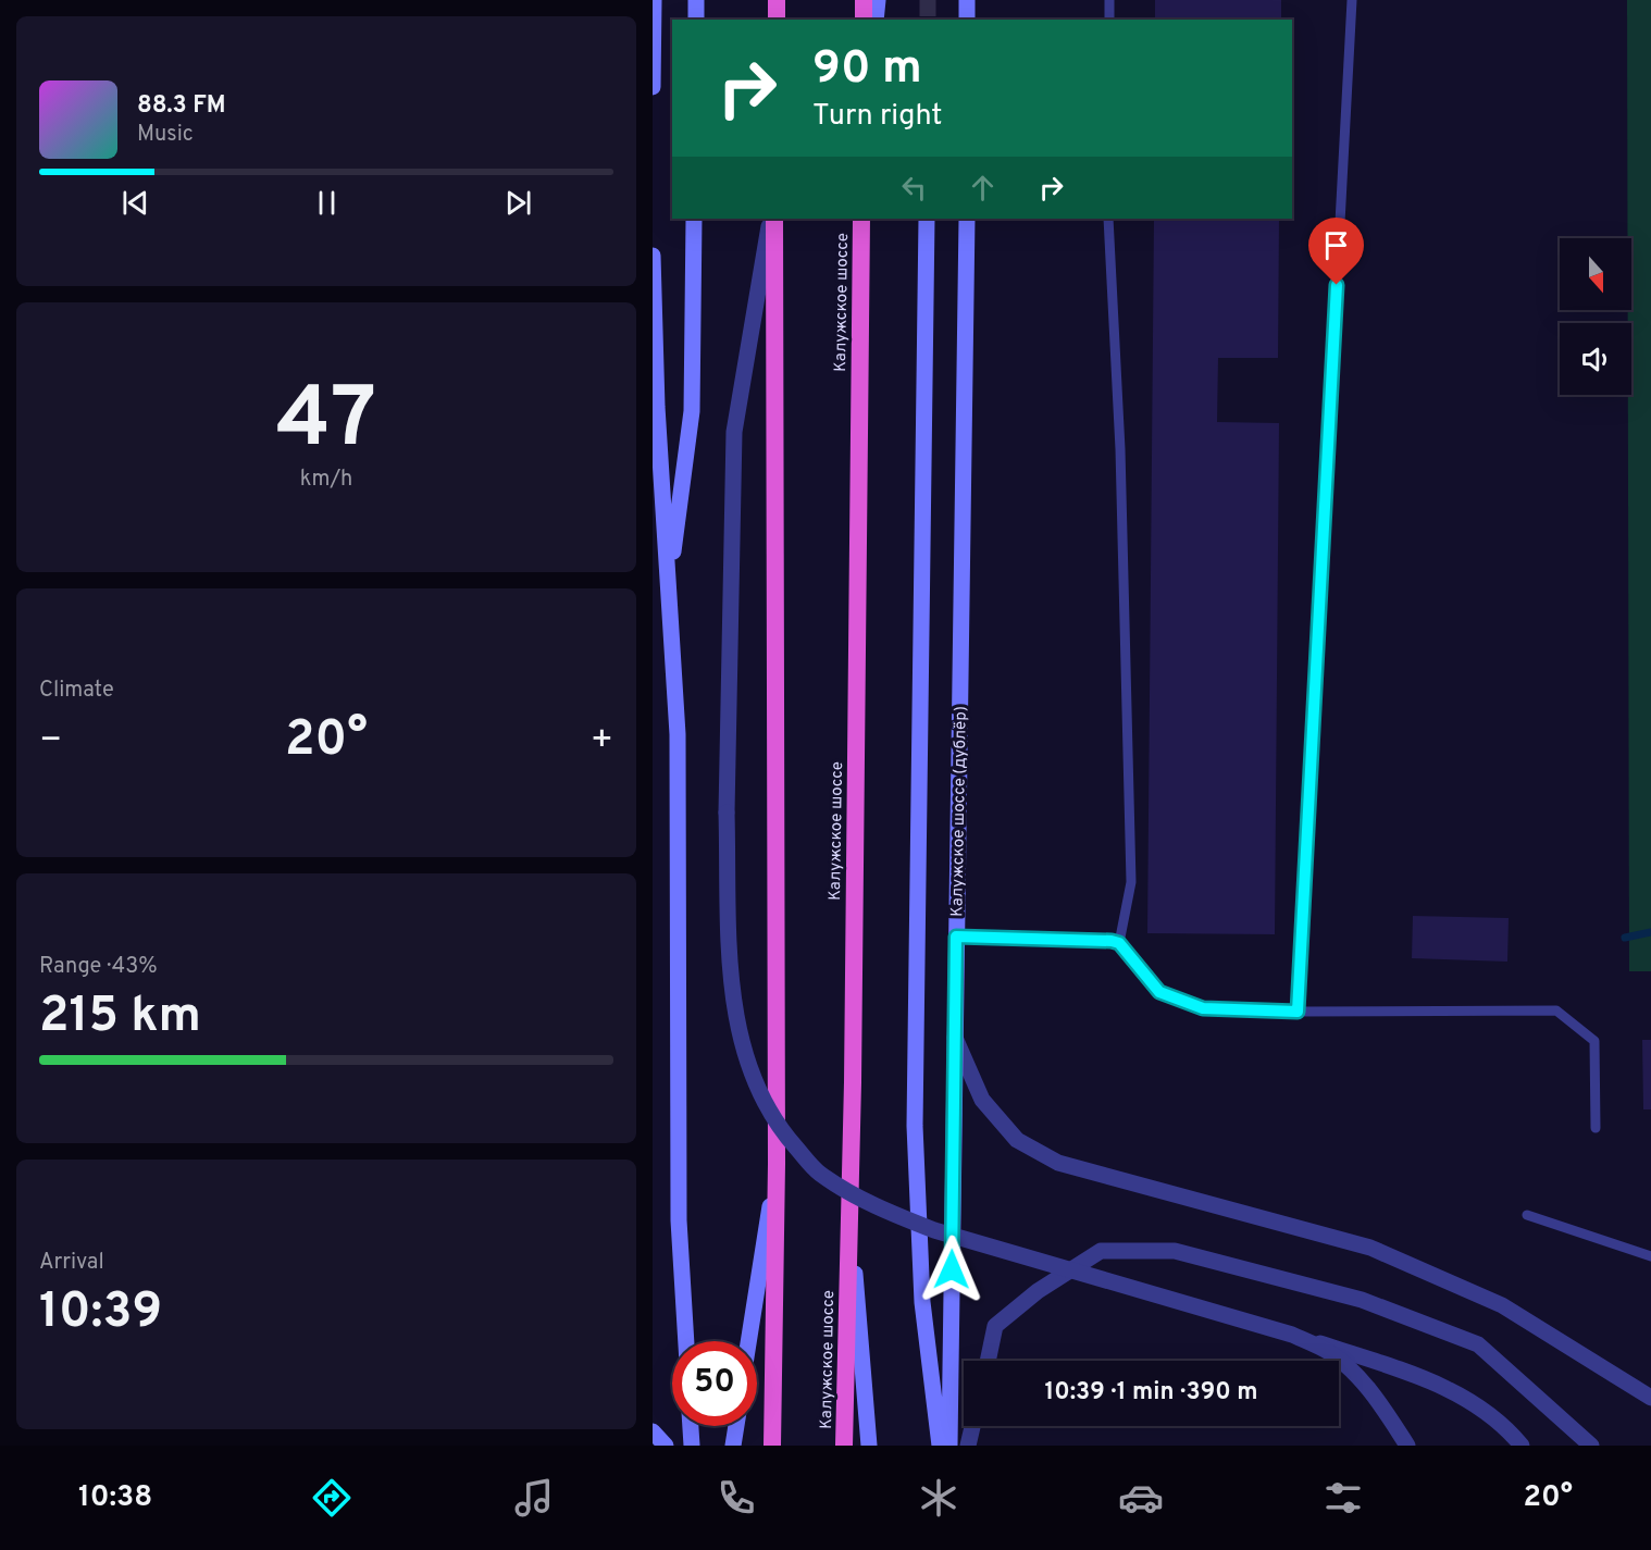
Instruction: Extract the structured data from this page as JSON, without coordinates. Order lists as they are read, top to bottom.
{
  "streets": {
    "highway": ["Калужское шоссе"],
    "main road": ["Калужское шоссе (дублёр)"]
  },
  "north": "bottom",
  "page": {
    "turn": ["90 m", "Turn right"],
    "song": ["88.3 FM", "Music"],
    "tile": [
      ["47", "km/h"],
      "Climate",
      ["Range · 43%", "215 km"],
      ["Arrival", "10:39"]
    ],
    "heat": ["−", "20°", "+"],
    "limit": "50",
    "trip": "10:39 · 1 min · 390 m",
    "tabs": ["10:38", "20°"]
  }
}
